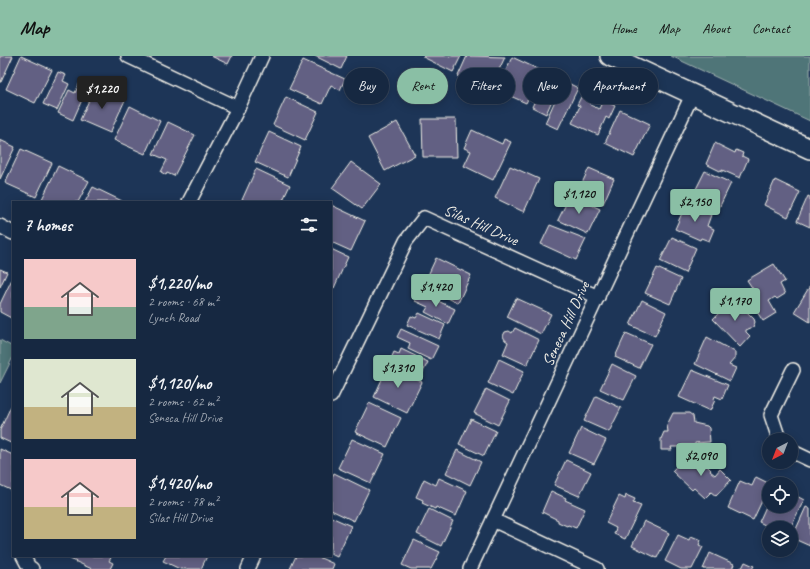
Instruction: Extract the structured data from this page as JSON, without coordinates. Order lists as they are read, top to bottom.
{
  "streets": {
    "street": ["Silas Hill Drive", "Seneca Hill Drive"]
  },
  "crossings": [
    ["Silas Hill Drive", "Seneca Hill Drive"]
  ],
  "north": "bottom left",
  "page": {
    "header": "Map",
    "nav": [
      "Home",
      "Map",
      "About",
      "Contact"
    ],
    "chip": [
      "Buy",
      "Rent",
      "Filters",
      "New",
      "Apartment"
    ],
    "price": [
      "$1,220",
      "$1,120",
      "$2,150",
      "$1,420",
      "$1,170",
      "$1,310",
      "$2,090"
    ],
    "heading": "7 homes",
    "list": [
      {
        "name": "$1,220/mo",
        "note": "2 rooms · 68 m² · Lynch Road"
      },
      {
        "name": "$1,120/mo",
        "note": "2 rooms · 62 m² · Seneca Hill Drive"
      },
      {
        "name": "$1,420/mo",
        "note": "2 rooms · 78 m² · Silas Hill Drive"
      }
    ]
  }
}
